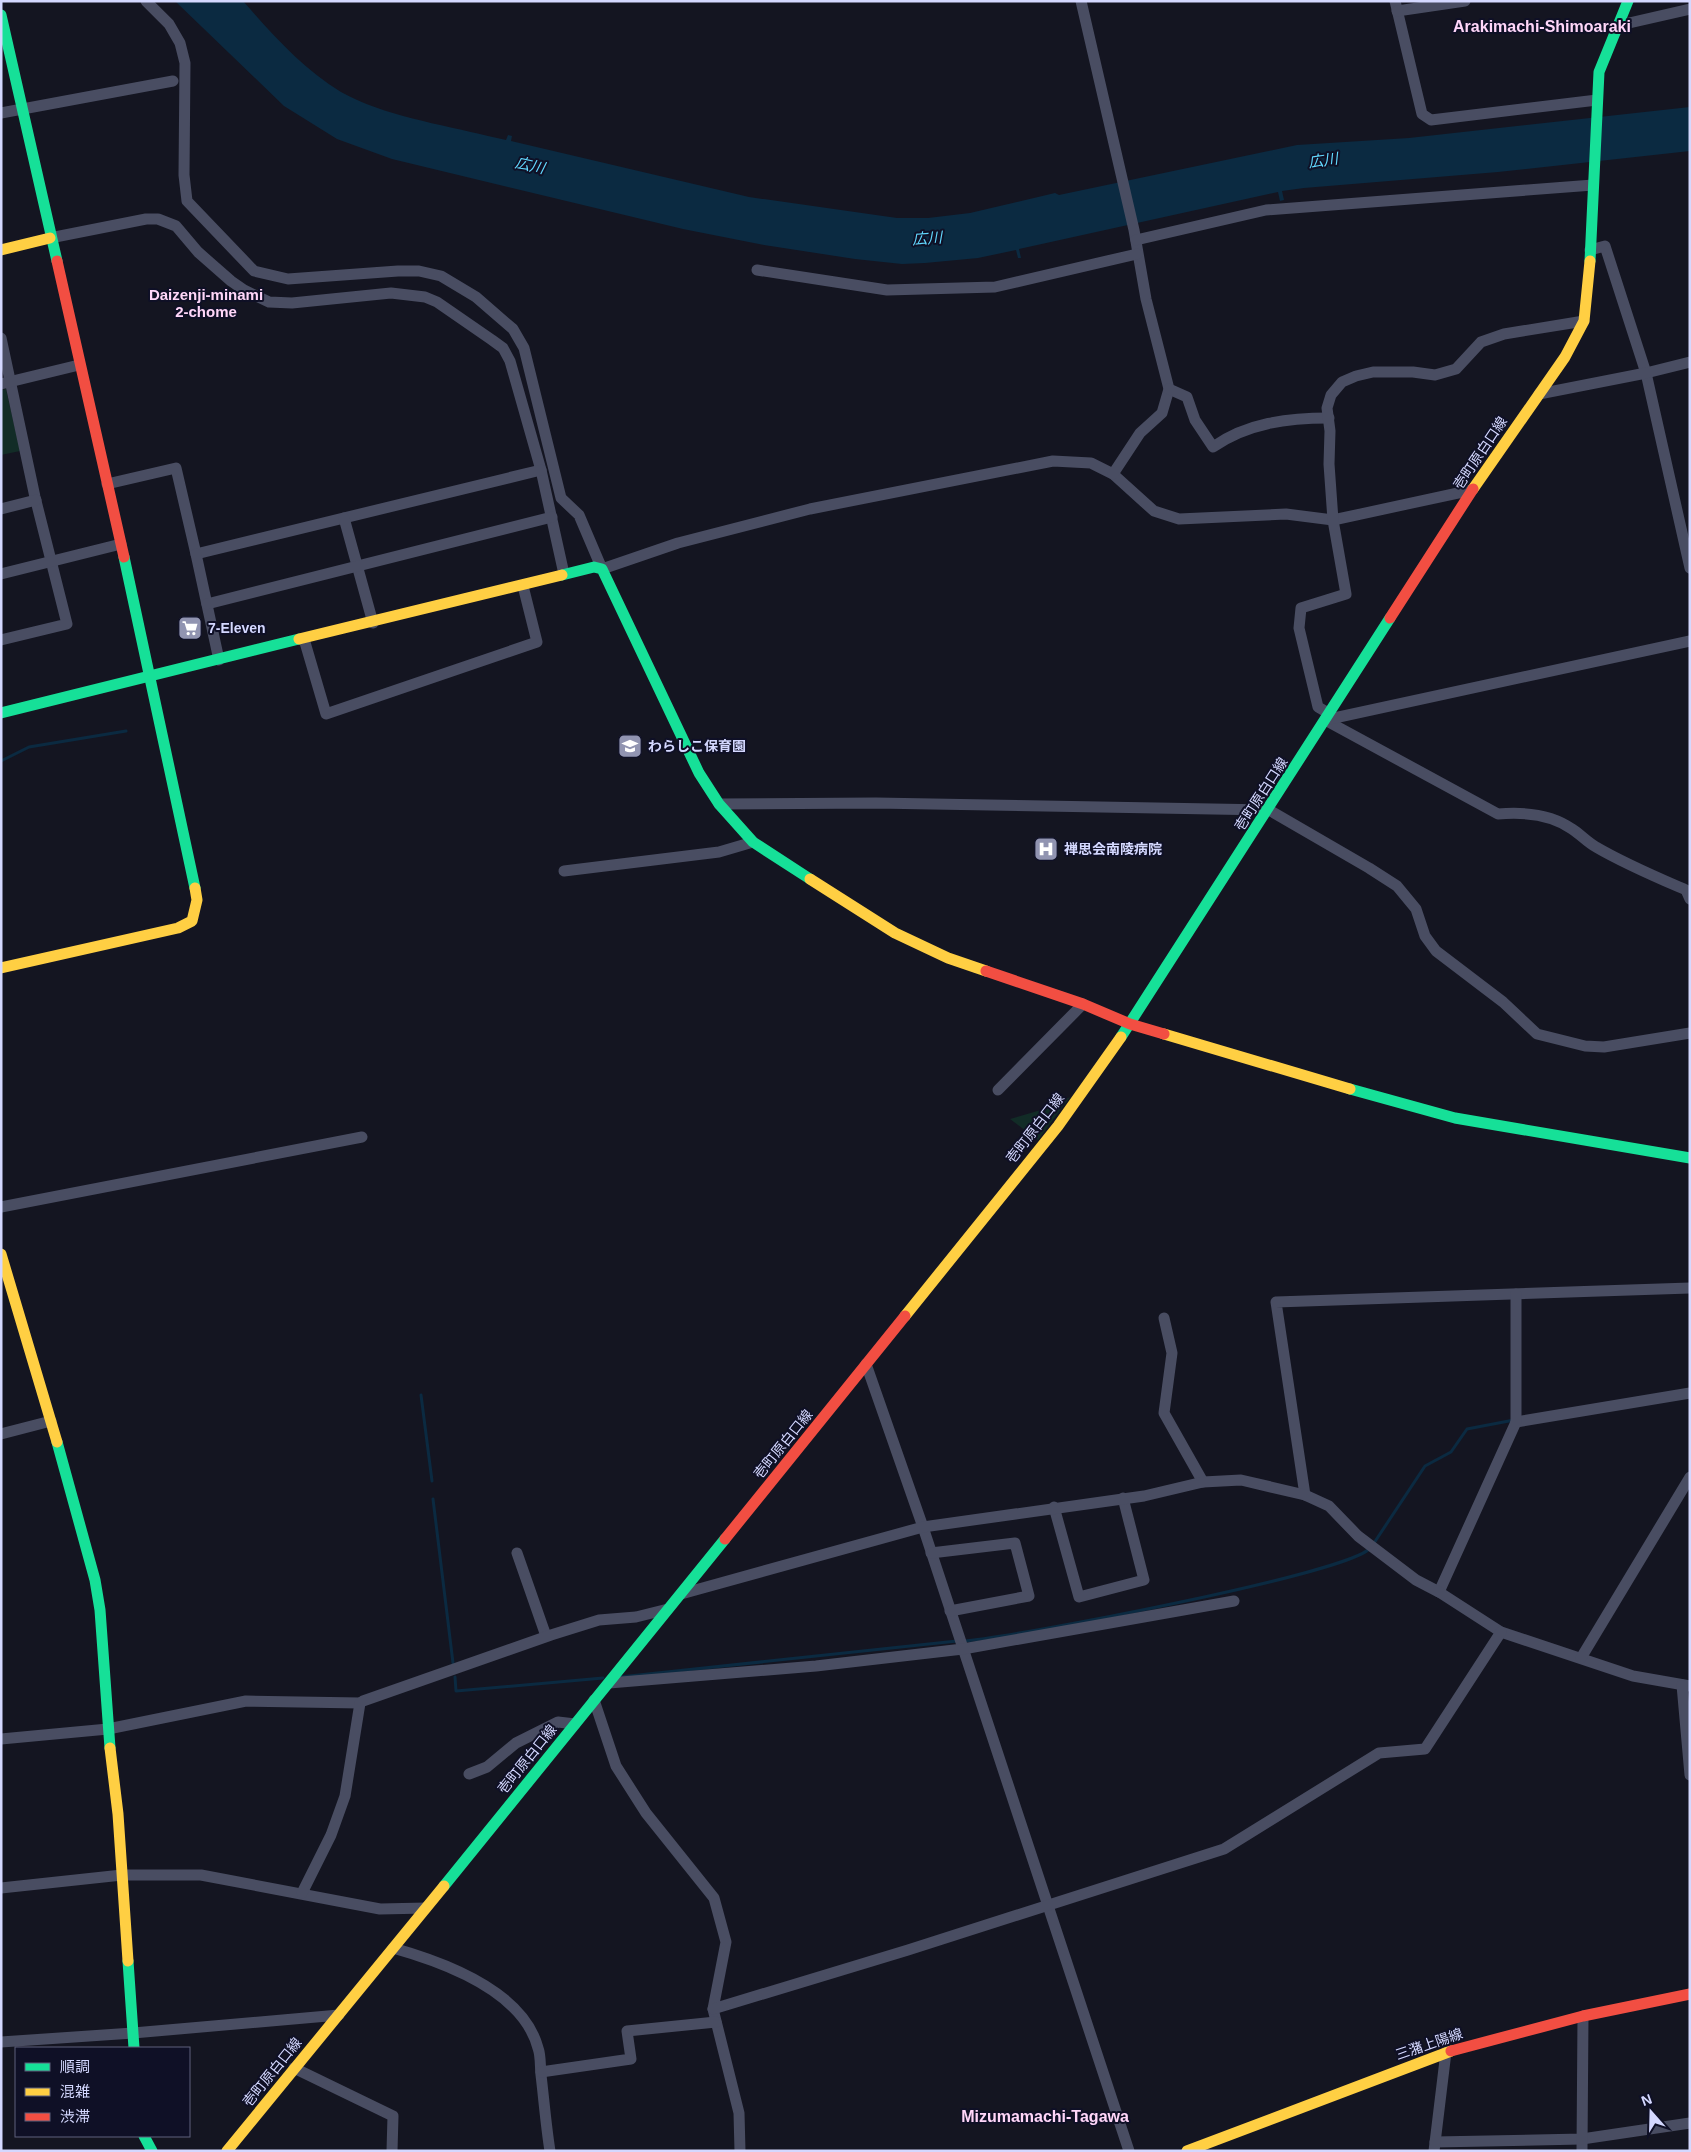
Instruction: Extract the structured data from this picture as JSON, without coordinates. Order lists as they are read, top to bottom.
{
  "streets": {
    "street": ["壱町原白口線", "三潴上陽線"]
  },
  "districts": ["Arakimachi-Shimoaraki", "Daizenji-minami 2-chome", "Mizumamachi-Tagawa"],
  "water": ["広川"],
  "places": {
    "supermarket": ["7-Eleven"],
    "school or university": ["わらしこ保育園"],
    "hospital": ["禅思会南陵病院"]
  },
  "legend": ["順調", "混雑", "渋滞"],
  "north": "top"
}
